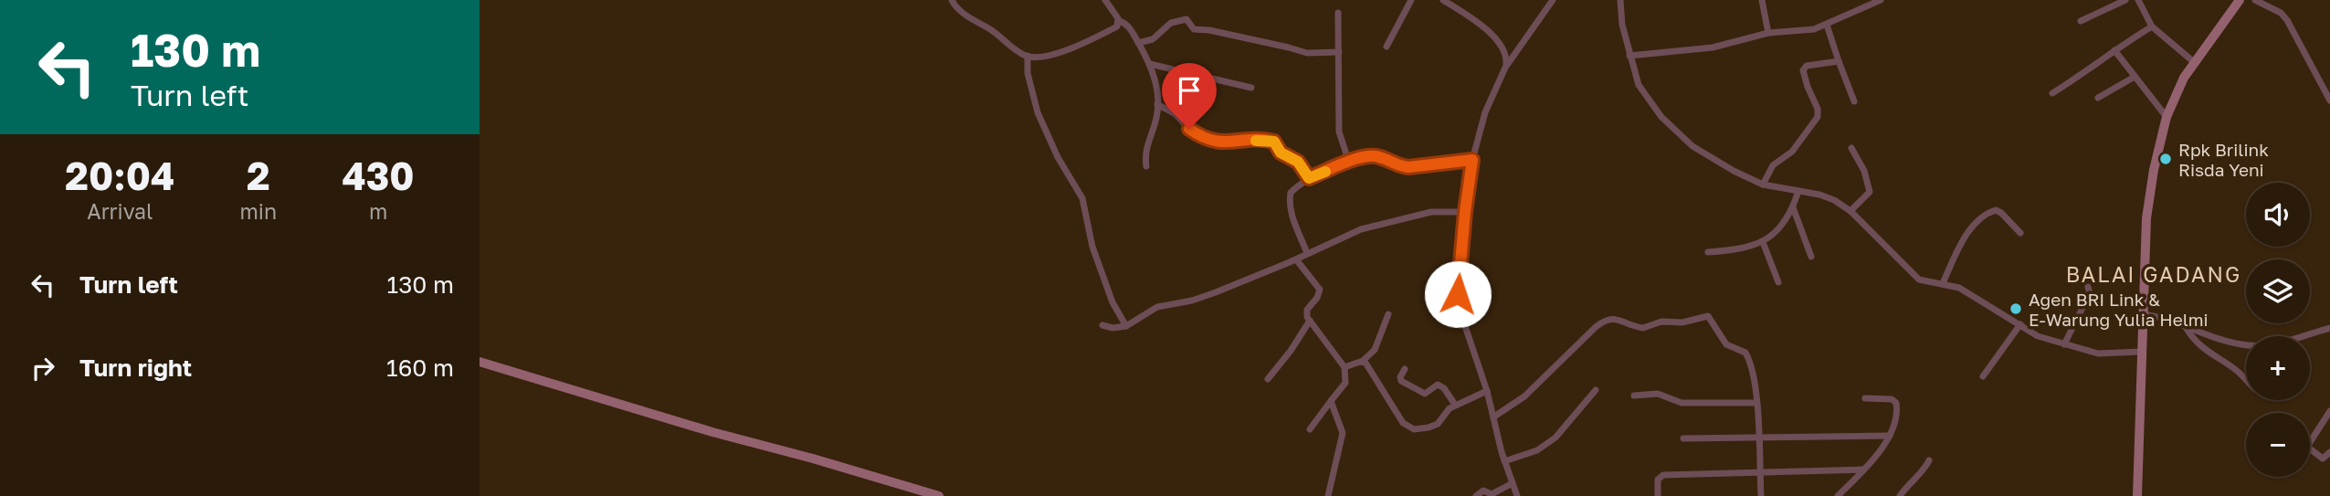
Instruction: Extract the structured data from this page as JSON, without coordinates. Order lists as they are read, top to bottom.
{
  "districts": ["BALAI GADANG"],
  "places": ["Rpk Brilink Risda Yeni", "Agen BRI Link & E-Warung Yulia Helmi"],
  "page": {
    "turn": ["130 m", "Turn left"],
    "eta": [
      "20:04",
      "Arrival",
      "2",
      "min",
      "430",
      "m"
    ],
    "map_buttons": ["+", "−"],
    "list": [
      {
        "name": "Turn left",
        "value": "130 m"
      },
      {
        "name": "Turn right",
        "value": "160 m"
      }
    ]
  }
}
